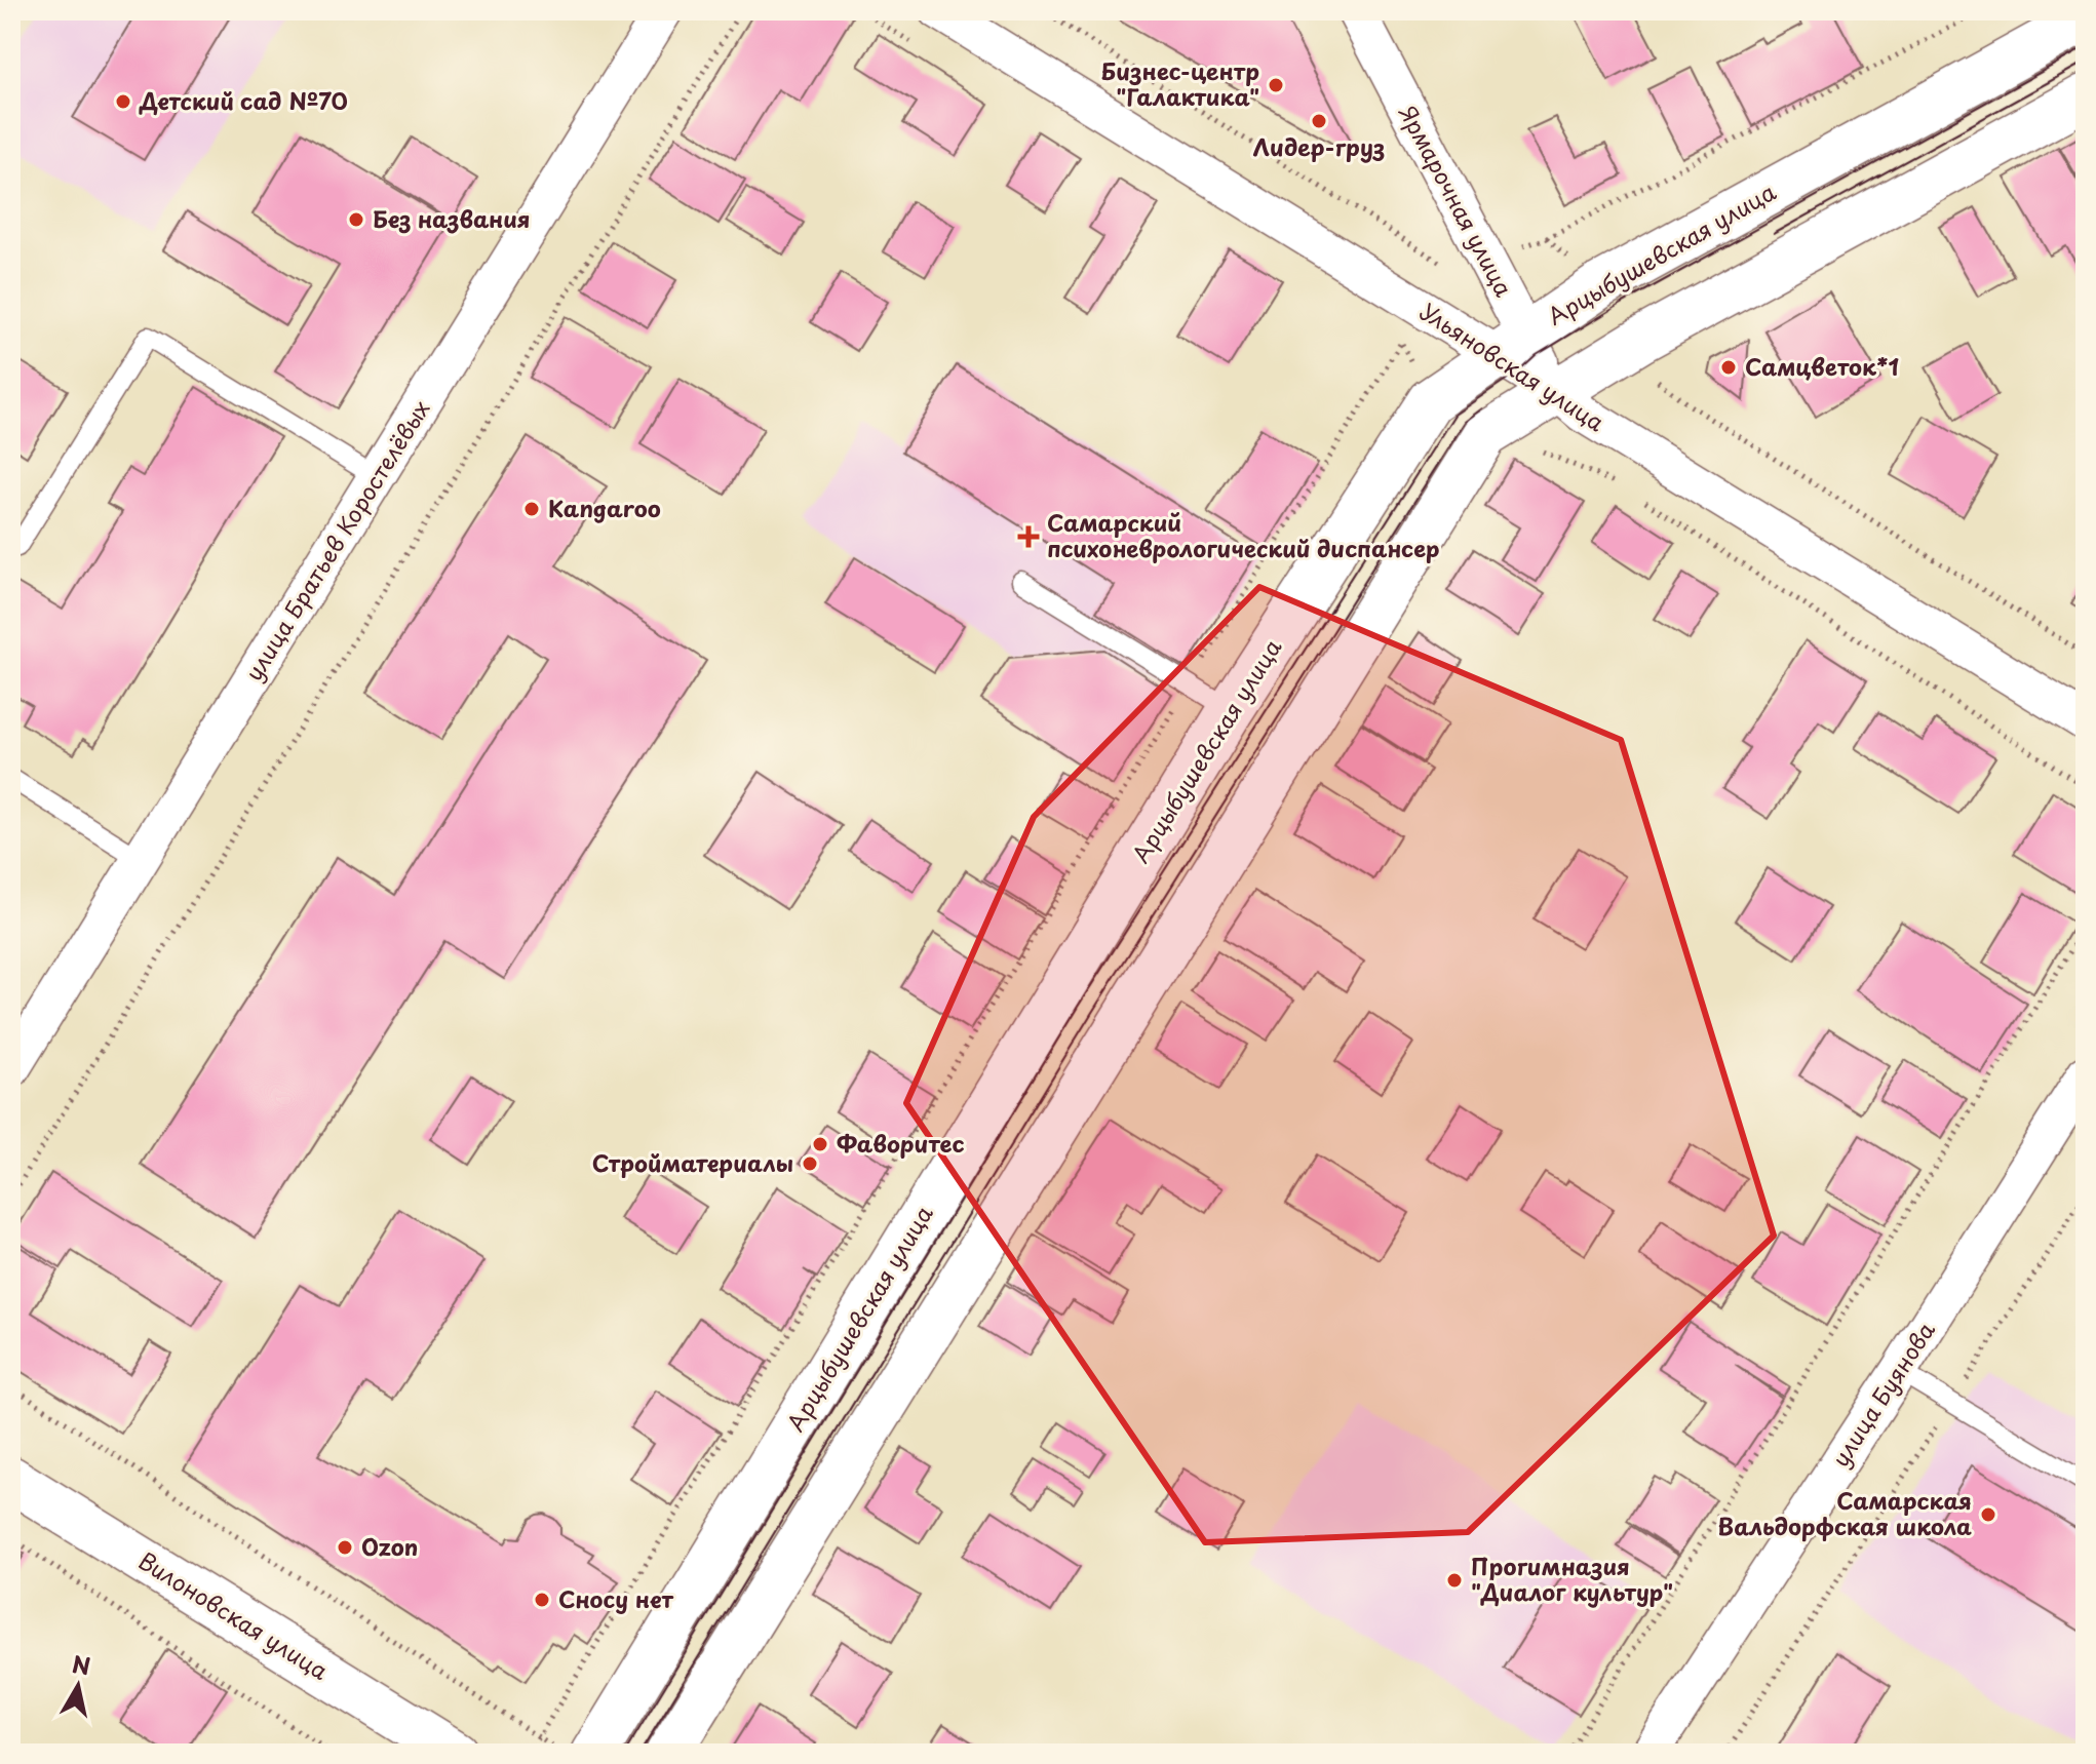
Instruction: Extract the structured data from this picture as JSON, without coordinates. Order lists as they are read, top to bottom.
{
  "streets": {
    "main road": ["Арцыбушевская улица", "Вилоновская улица"],
    "street": [
      "Ярмарочная улица",
      "Ульяновская улица",
      "улица Братьев Коростелёвых",
      "улица Буянова"
    ]
  },
  "crossings": [
    ["Ярмарочная улица", "Арцыбушевская улица"],
    ["Ярмарочная улица", "Ульяновская улица"],
    ["Арцыбушевская улица", "Ульяновская улица"]
  ],
  "places": {
    "other": [
      "Бизнес-центр \"Галактика\"",
      "Детский сад №70",
      "Лидер-груз",
      "Без названия",
      "Самцветок*1",
      "Kangaroo",
      "Фаворитес",
      "Стройматериалы",
      "Самарская Вальдорфская школа",
      "Ozon",
      "Прогимназия \"Диалог культур\"",
      "Сносу нет"
    ],
    "health": ["Самарский психоневрологический диспансер"]
  },
  "north": "top"
}
